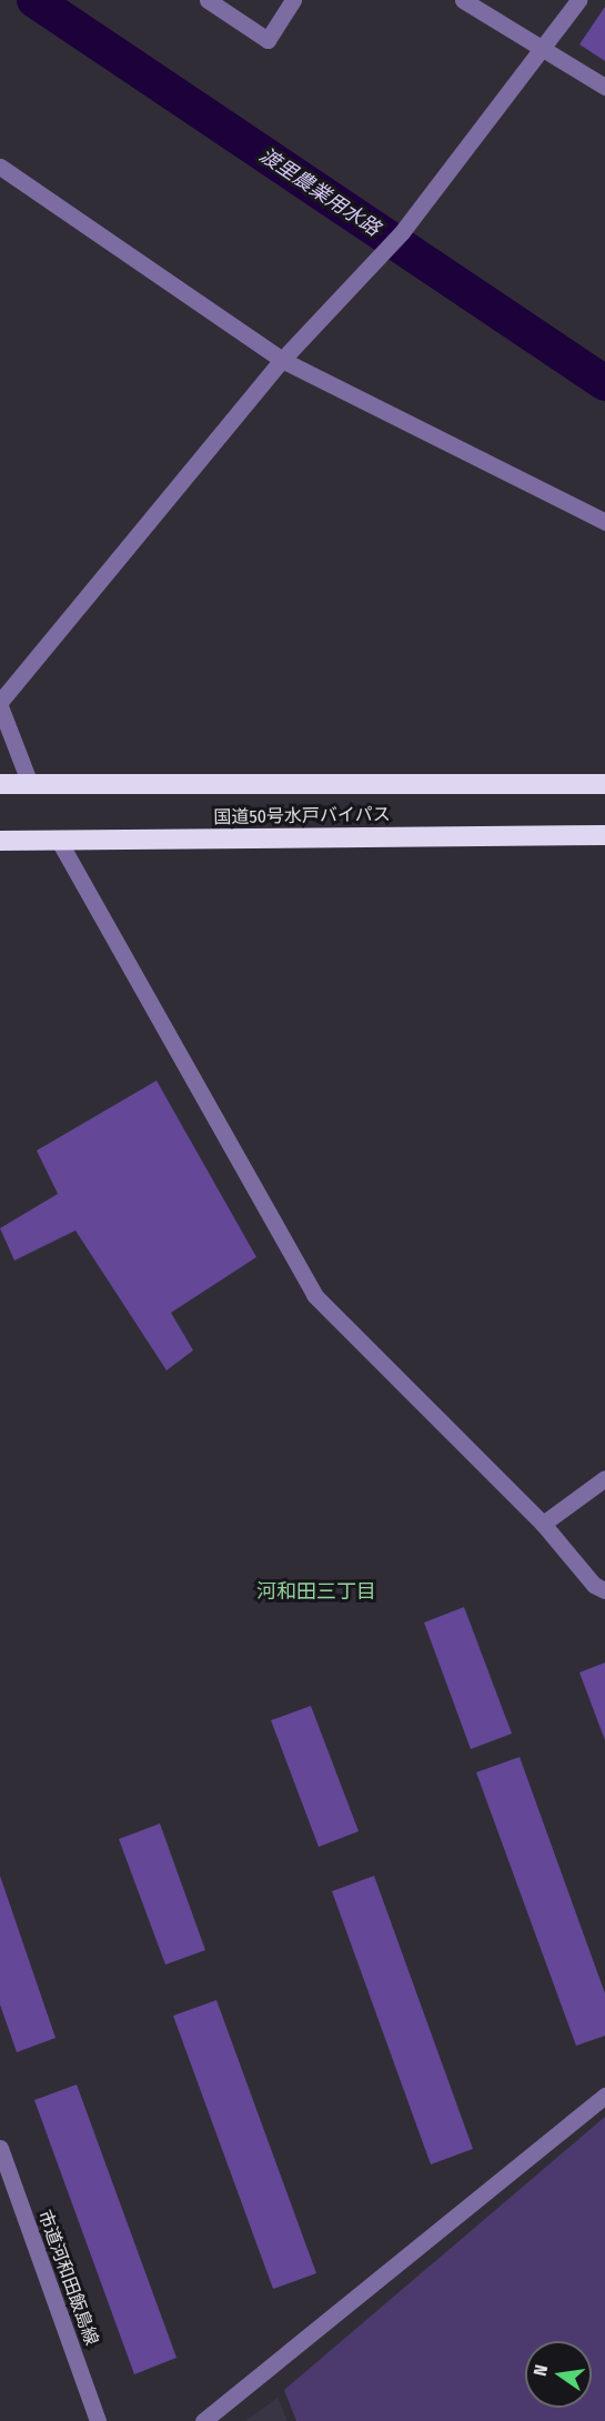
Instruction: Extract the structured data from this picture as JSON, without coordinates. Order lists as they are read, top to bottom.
{
  "streets": {
    "highway": ["国道50号水戸バイパス"],
    "street": ["市道河和田飯島線"]
  },
  "districts": ["河和田三丁目"],
  "water": ["渡里農業用水路"],
  "north": "left"
}
